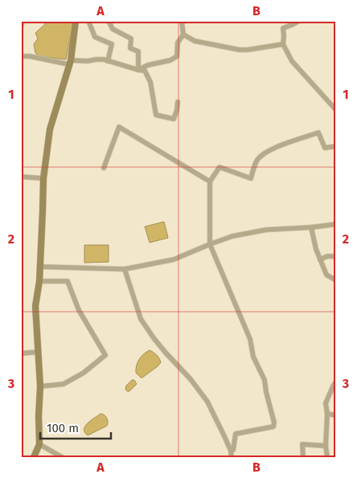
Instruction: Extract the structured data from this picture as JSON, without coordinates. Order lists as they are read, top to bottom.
{
  "scale_bar": "100 m",
  "grid": {
    "columns": ["A", "B"],
    "rows": ["1", "2", "3"]
  }
}
